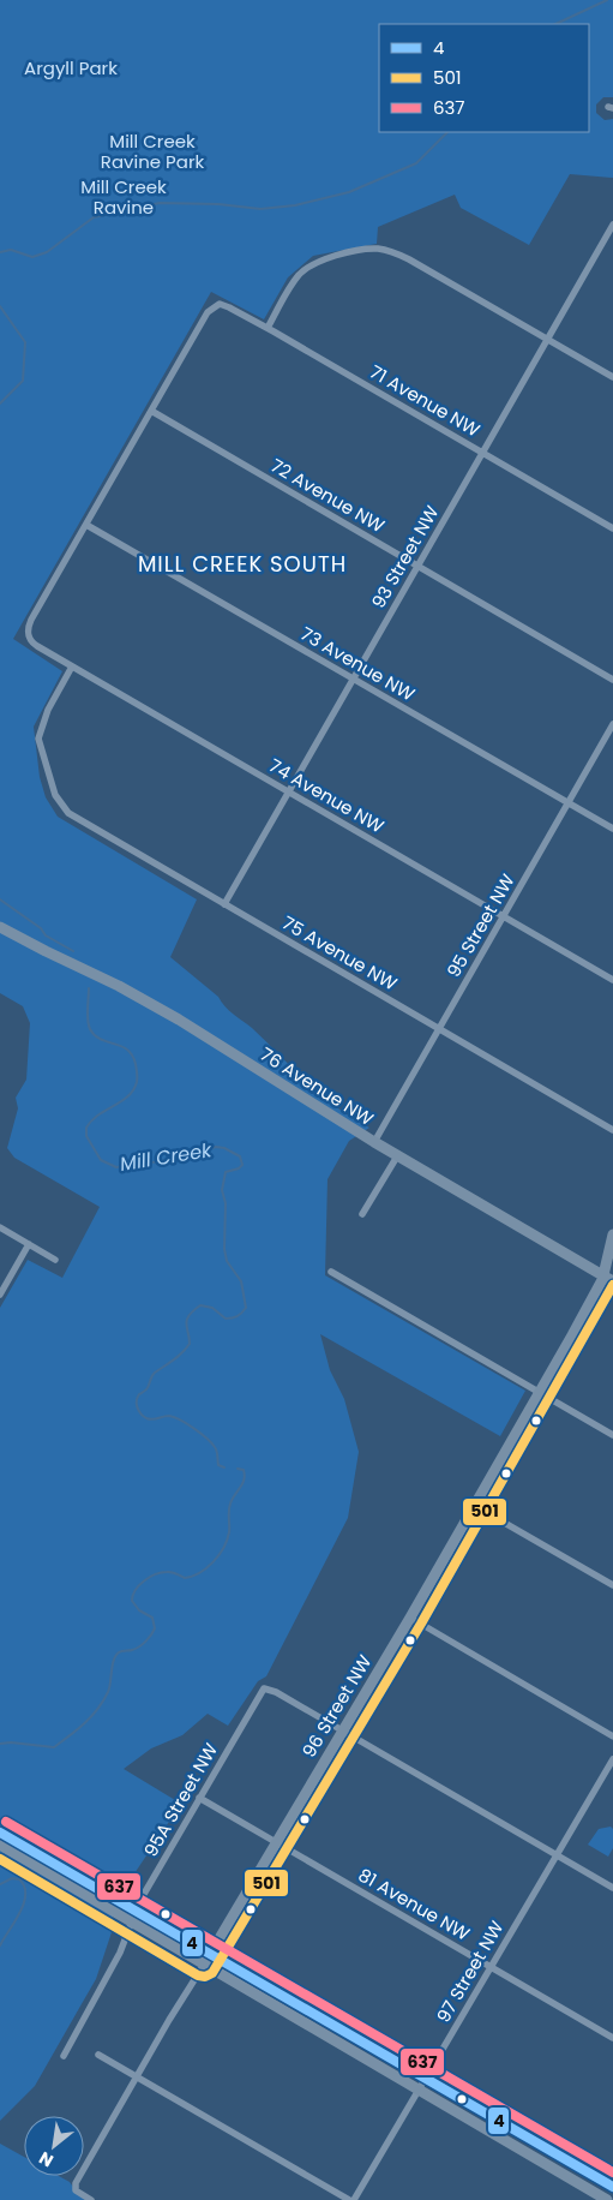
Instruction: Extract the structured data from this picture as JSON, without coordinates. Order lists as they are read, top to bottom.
{
  "streets": {
    "street": [
      "71 Avenue NW",
      "72 Avenue NW",
      "93 Street NW",
      "73 Avenue NW",
      "74 Avenue NW",
      "95 Street NW",
      "75 Avenue NW",
      "76 Avenue NW",
      "96 Street NW",
      "95A Street NW",
      "81 Avenue NW",
      "97 Street NW"
    ]
  },
  "crossings": [
    ["71 Avenue NW", "72 Avenue NW"],
    ["71 Avenue NW", "93 Street NW"],
    ["72 Avenue NW", "93 Street NW"],
    ["93 Street NW", "73 Avenue NW"],
    ["93 Street NW", "74 Avenue NW"],
    ["93 Street NW", "75 Avenue NW"],
    ["73 Avenue NW", "74 Avenue NW"],
    ["73 Avenue NW", "95 Street NW"],
    ["74 Avenue NW", "95 Street NW"],
    ["74 Avenue NW", "75 Avenue NW"],
    ["95 Street NW", "75 Avenue NW"],
    ["95 Street NW", "76 Avenue NW"],
    ["76 Avenue NW", "96 Street NW"],
    ["96 Street NW", "95A Street NW"],
    ["96 Street NW", "81 Avenue NW"],
    ["95A Street NW", "81 Avenue NW"],
    ["81 Avenue NW", "97 Street NW"]
  ],
  "districts": ["MILL CREEK SOUTH"],
  "water": ["Mill Creek"],
  "parks": ["Argyll Park", "Mill Creek Ravine Park", "Mill Creek Ravine"],
  "lines": ["transit line 501", "transit line 637", "transit line 4"],
  "legend": ["4", "501", "637"],
  "north": "bottom left"
}
